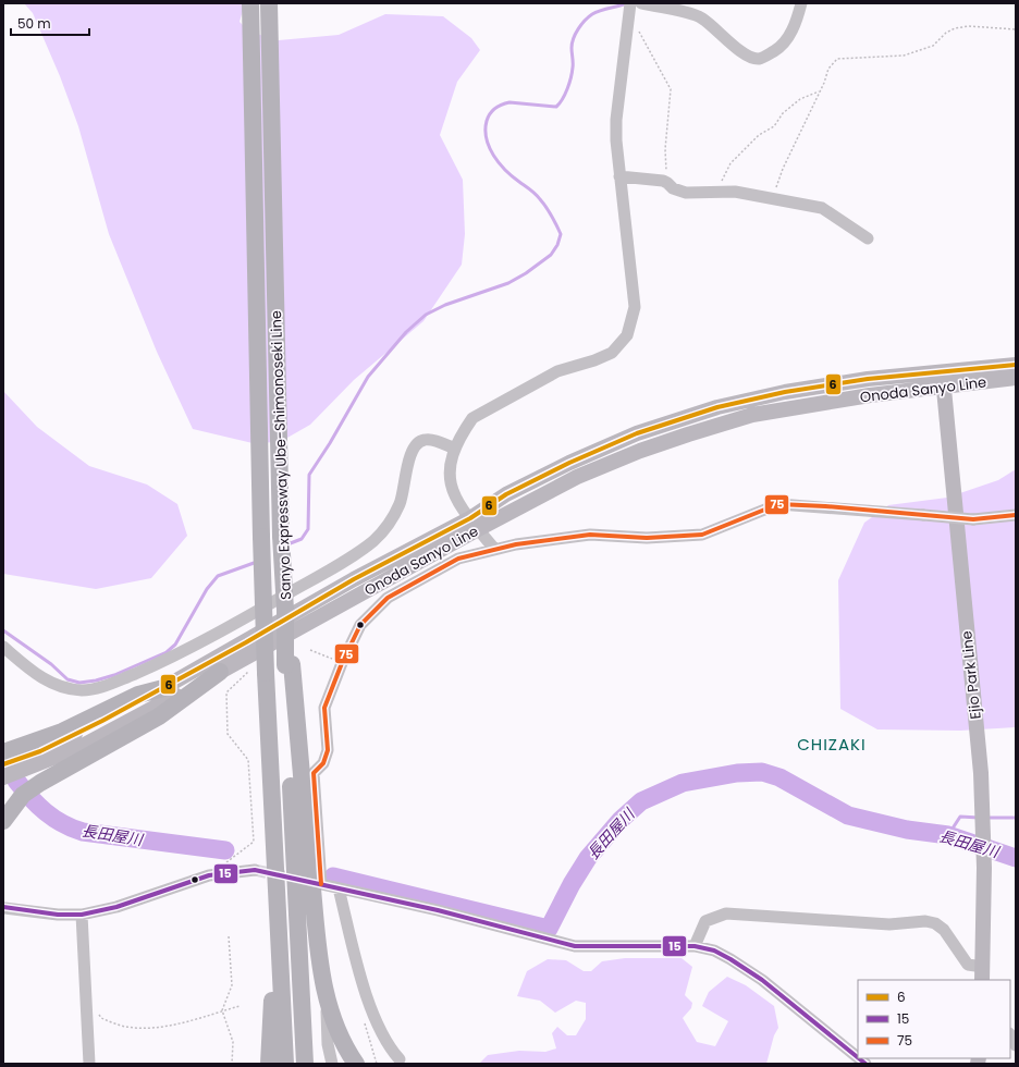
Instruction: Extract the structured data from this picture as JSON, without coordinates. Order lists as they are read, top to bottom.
{
  "streets": {
    "highway": ["Sanyo Expressway Ube-Shimonoseki Line"],
    "main road": ["Onoda Sanyo Line", "Ejio Park Line"]
  },
  "crossings": [
    ["Onoda Sanyo Line", "Ejio Park Line"]
  ],
  "districts": ["CHIZAKI"],
  "water": ["長田屋川"],
  "lines": ["transit line 6", "transit line 75", "transit line 15"],
  "legend": ["6", "15", "75"],
  "scale_bar": "50 m"
}
